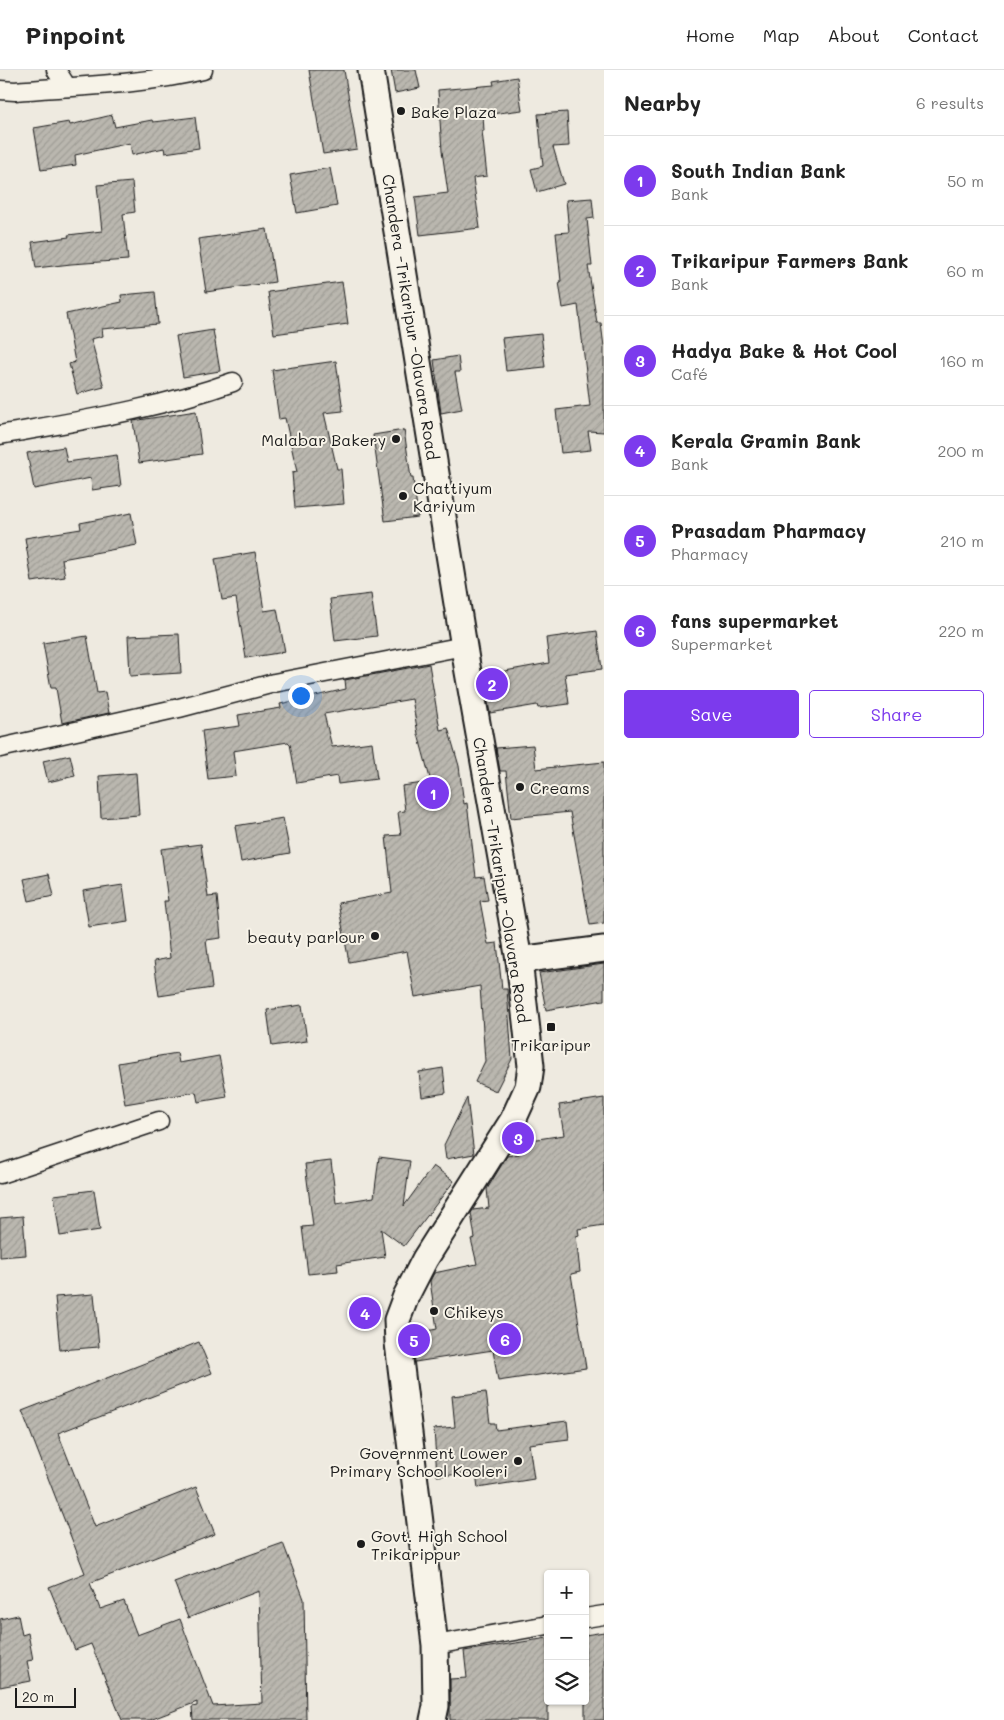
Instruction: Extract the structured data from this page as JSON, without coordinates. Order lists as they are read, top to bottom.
{
  "streets": {
    "main road": ["Chandera -Trikaripur -Olavara Road"]
  },
  "places": {
    "other": [
      "Bake Plaza",
      "Malabar Bakery",
      "Chattiyum Kariyum",
      "Creams",
      "beauty parlour",
      "Chikeys",
      "Government Lower Primary School Kooleri",
      "Govt. High School Trikarippur"
    ],
    "transit": ["Trikaripur"]
  },
  "scale_bar": "20 m",
  "page": {
    "header": "Pinpoint",
    "nav": [
      "Home",
      "Map",
      "About",
      "Contact"
    ],
    "heading": ["Nearby", "6 results"],
    "list": [
      {
        "mark": "1",
        "name": "South Indian Bank",
        "note": "Bank",
        "value": "50 m"
      },
      {
        "mark": "2",
        "name": "Trikaripur Farmers Bank",
        "note": "Bank",
        "value": "60 m"
      },
      {
        "mark": "3",
        "name": "Hadya Bake & Hot Cool",
        "note": "Café",
        "value": "160 m"
      },
      {
        "mark": "4",
        "name": "Kerala Gramin Bank",
        "note": "Bank",
        "value": "200 m"
      },
      {
        "mark": "5",
        "name": "Prasadam Pharmacy",
        "note": "Pharmacy",
        "value": "210 m"
      },
      {
        "mark": "6",
        "name": "fans supermarket",
        "note": "Supermarket",
        "value": "220 m"
      }
    ],
    "pins": [
      "2",
      "1",
      "3",
      "4",
      "6",
      "5"
    ],
    "buttons": ["Save", "Share"],
    "map_buttons": ["+", "−"],
    "scale": "20 m"
  }
}
